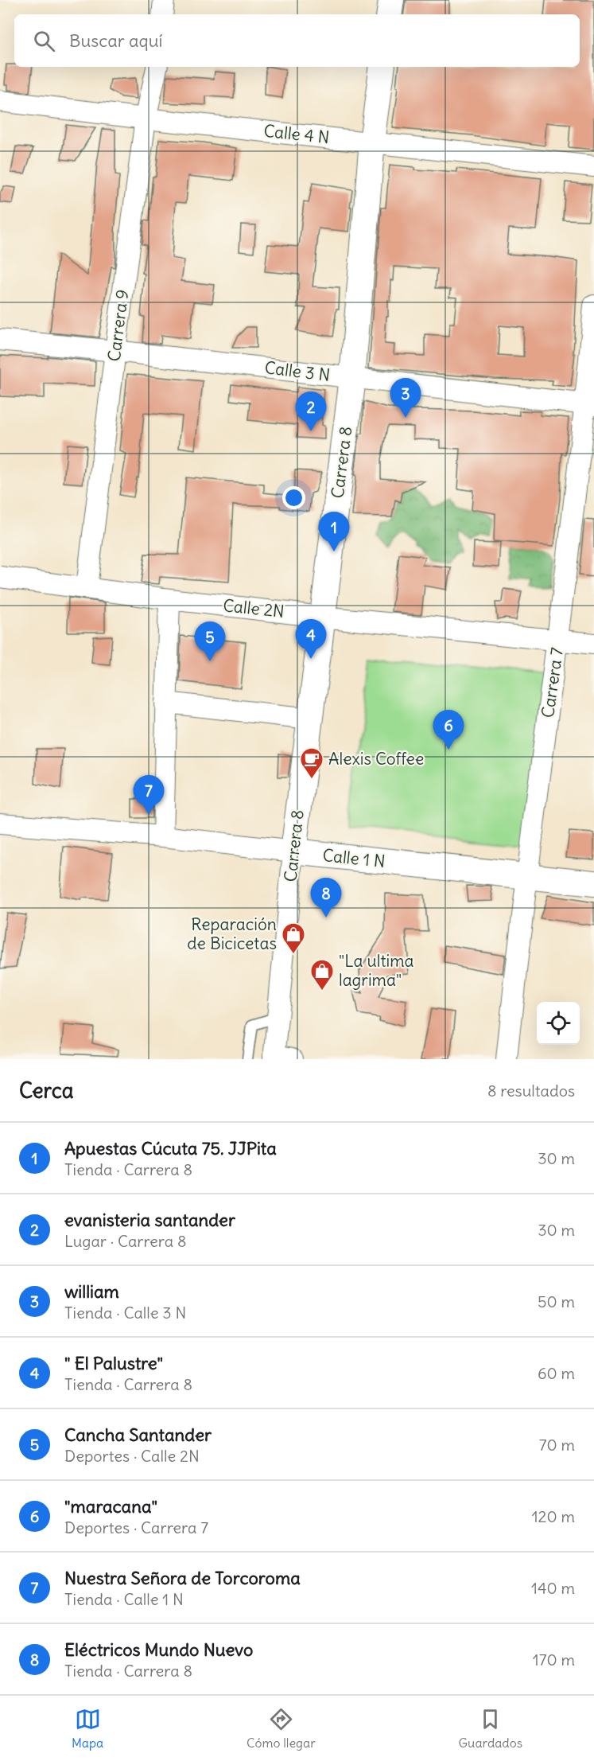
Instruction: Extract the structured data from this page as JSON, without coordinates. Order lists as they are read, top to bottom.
{
  "streets": {
    "street": [
      "Calle 4 N",
      "Carrera 9",
      "Calle 3 N",
      "Carrera 8",
      "Calle 2N",
      "Carrera 7",
      "Calle 1 N"
    ]
  },
  "crossings": [
    ["Calle 4 N", "Carrera 9"],
    ["Calle 4 N", "Carrera 8"],
    ["Carrera 9", "Calle 3 N"],
    ["Carrera 9", "Calle 2N"],
    ["Calle 3 N", "Carrera 8"],
    ["Calle 3 N", "Carrera 7"],
    ["Carrera 8", "Calle 2N"],
    ["Carrera 8", "Calle 1 N"],
    ["Calle 2N", "Carrera 7"],
    ["Carrera 7", "Calle 1 N"]
  ],
  "places": {
    "cafe": ["Alexis Coffee"],
    "shop": ["Reparación de Bicicetas", "\"La ultima lagrima\""]
  },
  "page": {
    "search": "Buscar aquí",
    "pins": [
      "3",
      "2",
      "1",
      "4",
      "5",
      "6",
      "7",
      "8"
    ],
    "heading": ["Cerca", "8 resultados"],
    "list": [
      {
        "mark": "1",
        "name": "Apuestas Cúcuta 75. JJPita",
        "note": "Tienda · Carrera 8",
        "value": "30 m"
      },
      {
        "mark": "2",
        "name": "evanisteria santander",
        "note": "Lugar · Carrera 8",
        "value": "30 m"
      },
      {
        "mark": "3",
        "name": "william",
        "note": "Tienda · Calle 3 N",
        "value": "50 m"
      },
      {
        "mark": "4",
        "name": "\" El Palustre\"",
        "note": "Tienda · Carrera 8",
        "value": "60 m"
      },
      {
        "mark": "5",
        "name": "Cancha Santander",
        "note": "Deportes · Calle 2N",
        "value": "70 m"
      },
      {
        "mark": "6",
        "name": "\"maracana\"",
        "note": "Deportes · Carrera 7",
        "value": "120 m"
      },
      {
        "mark": "7",
        "name": "Nuestra Señora de Torcoroma",
        "note": "Tienda · Calle 1 N",
        "value": "140 m"
      },
      {
        "mark": "8",
        "name": "Eléctricos Mundo Nuevo",
        "note": "Tienda · Carrera 8",
        "value": "170 m"
      }
    ],
    "nav": ["Mapa", "Cómo llegar", "Guardados"]
  }
}
